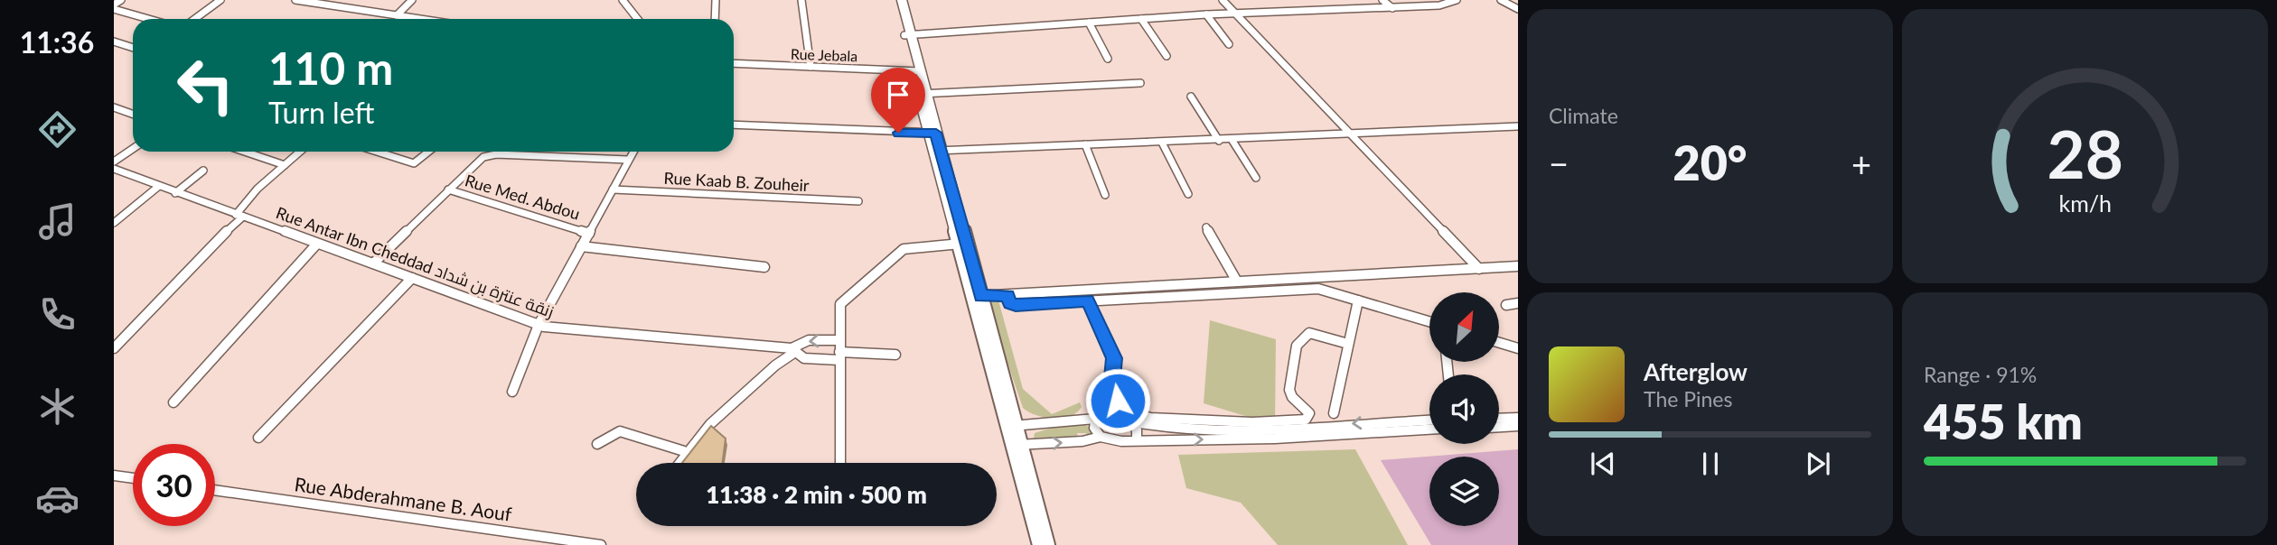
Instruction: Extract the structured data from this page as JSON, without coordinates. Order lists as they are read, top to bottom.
{
  "streets": {
    "street": [
      "Rue Jebala",
      "Rue Kaab B. Zouheir",
      "Rue Med. Abdou",
      "Rue Antar Ibn Cheddad زنقة عنترة بن شداد",
      "Rue Abderahmane B. Aouf"
    ]
  },
  "crossings": [
    ["Rue Kaab B. Zouheir", "Rue Med. Abdou"],
    ["Rue Med. Abdou", "Rue Antar Ibn Cheddad زنقة عنترة بن شداد"]
  ],
  "north": "top right",
  "page": {
    "tabs": "11:36",
    "tile": [
      "Climate",
      ["Range · 91%", "455 km"]
    ],
    "turn": ["110 m", "Turn left"],
    "heat": ["−", "20°", "+"],
    "song": ["Afterglow", "The Pines"],
    "limit": "30",
    "trip": "11:38 · 2 min · 500 m",
    "gauge": ["28", "km/h"]
  }
}
